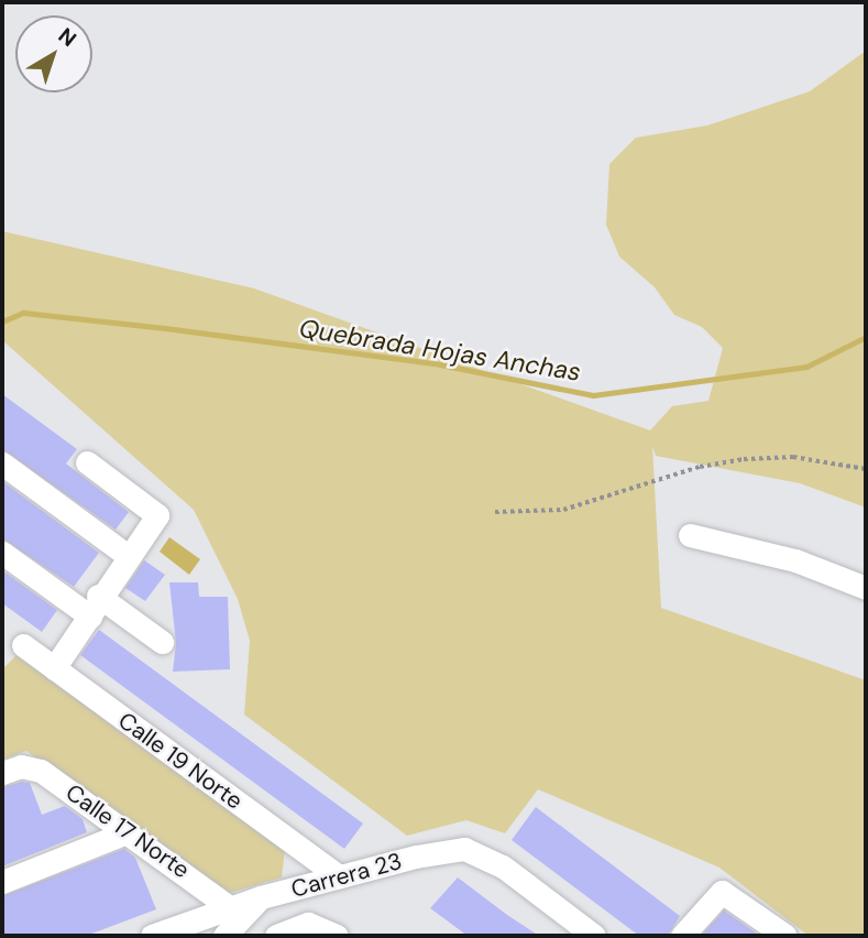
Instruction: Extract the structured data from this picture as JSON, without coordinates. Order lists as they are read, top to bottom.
{
  "streets": {
    "street": ["Calle 19 Norte", "Calle 17 Norte", "Carrera 23"]
  },
  "crossings": [
    ["Calle 19 Norte", "Carrera 23"],
    ["Calle 17 Norte", "Carrera 23"]
  ],
  "water": ["Quebrada Hojas Anchas"],
  "north": "top right"
}
